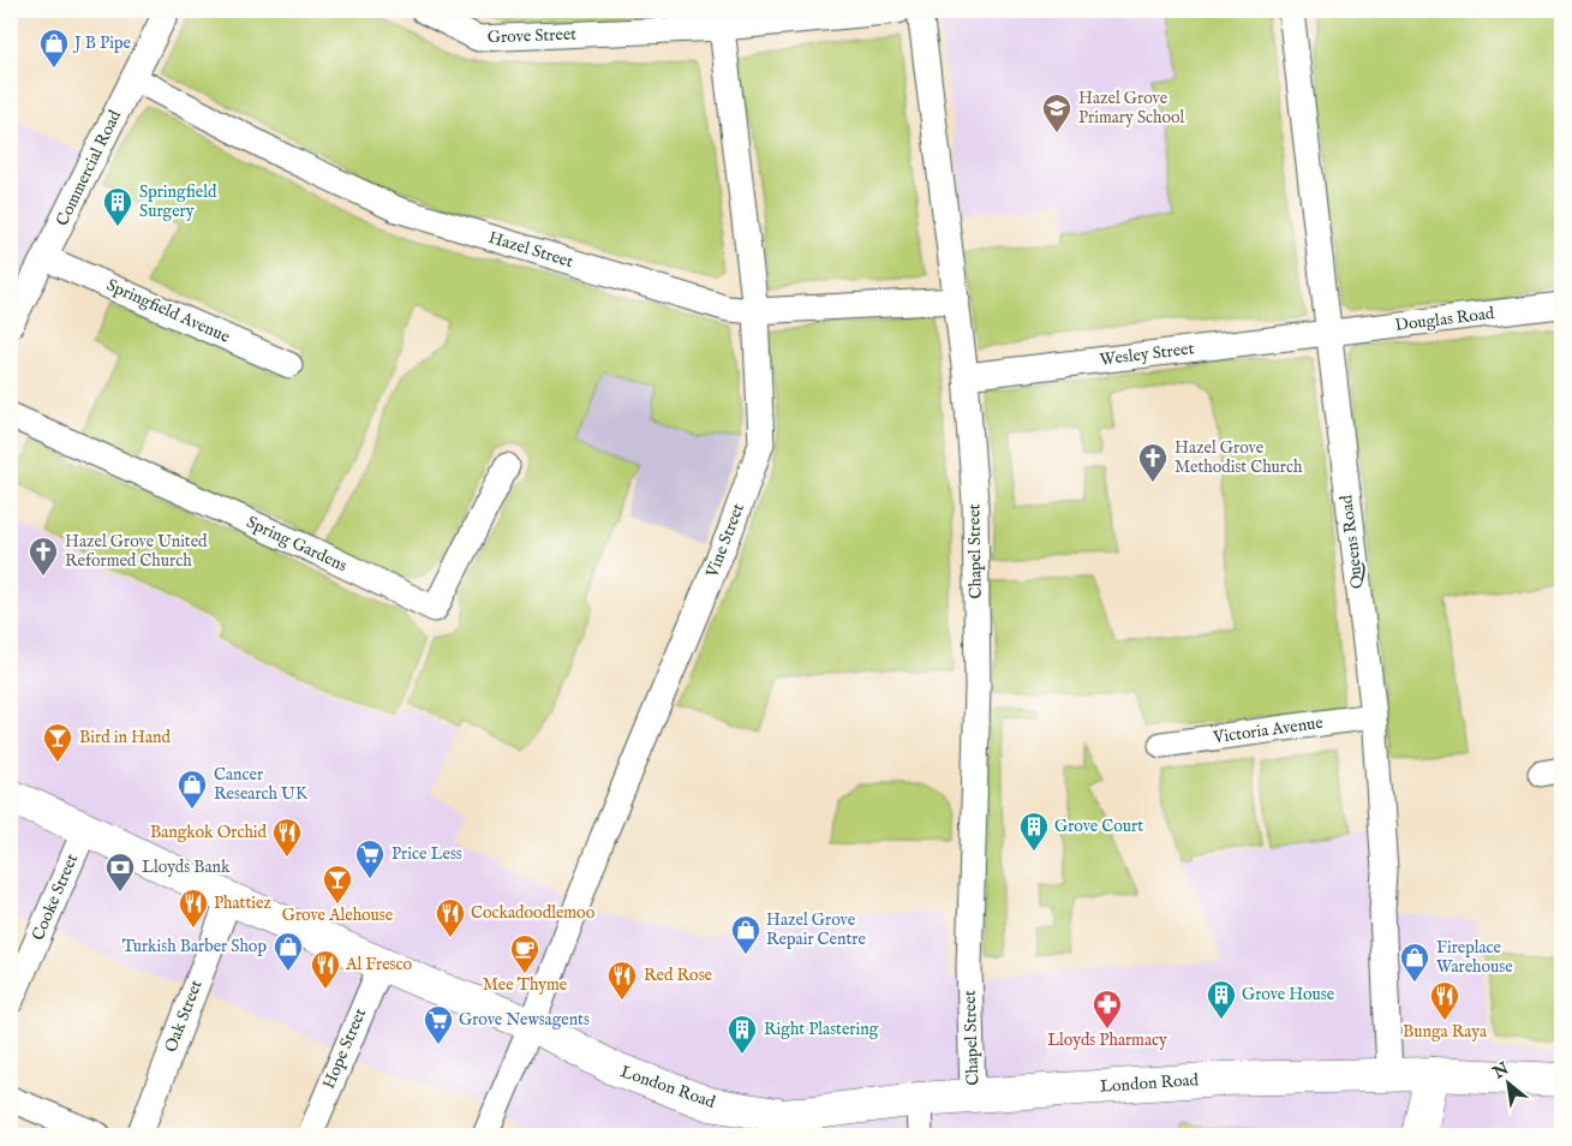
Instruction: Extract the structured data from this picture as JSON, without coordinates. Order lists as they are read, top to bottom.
{
  "streets": {
    "main road": ["London Road"],
    "street": [
      "Grove Street",
      "Commercial Road",
      "Hazel Street",
      "Springfield Avenue",
      "Douglas Road",
      "Wesley Street",
      "Vine Street",
      "Queens Road",
      "Spring Gardens",
      "Chapel Street",
      "Victoria Avenue",
      "Cooke Street",
      "Oak Street",
      "Hope Street"
    ]
  },
  "crossings": [
    ["Grove Street", "Vine Street"],
    ["Commercial Road", "Hazel Street"],
    ["Commercial Road", "Springfield Avenue"],
    ["Hazel Street", "Vine Street"],
    ["Hazel Street", "Chapel Street"],
    ["Douglas Road", "Wesley Street"],
    ["Douglas Road", "Queens Road"],
    ["Wesley Street", "Queens Road"],
    ["Wesley Street", "Chapel Street"],
    ["Vine Street", "London Road"],
    ["Queens Road", "Victoria Avenue"],
    ["Queens Road", "London Road"],
    ["Chapel Street", "London Road"],
    ["Cooke Street", "London Road"],
    ["Oak Street", "London Road"],
    ["Hope Street", "London Road"]
  ],
  "places": {
    "shop": [
      "J B Pipe",
      "Cancer Research UK",
      "Hazel Grove Repair Centre",
      "Turkish Barber Shop",
      "Fireplace Warehouse"
    ],
    "school or university": ["Hazel Grove Primary School"],
    "building": [
      "Springfield Surgery",
      "Grove Court",
      "Grove House",
      "Right Plastering"
    ],
    "church": ["Hazel Grove Methodist Church", "Hazel Grove United Reformed Church"],
    "bar": ["Bird in Hand", "Grove Alehouse"],
    "restaurant": [
      "Bangkok Orchid",
      "Phattiez",
      "Cockadoodlemoo",
      "Al Fresco",
      "Red Rose",
      "Bunga Raya"
    ],
    "supermarket": ["Price Less", "Grove Newsagents"],
    "bank": ["Lloyds Bank"],
    "cafe": ["Mee Thyme"],
    "pharmacy": ["Lloyds Pharmacy"]
  },
  "north": "top left"
}
